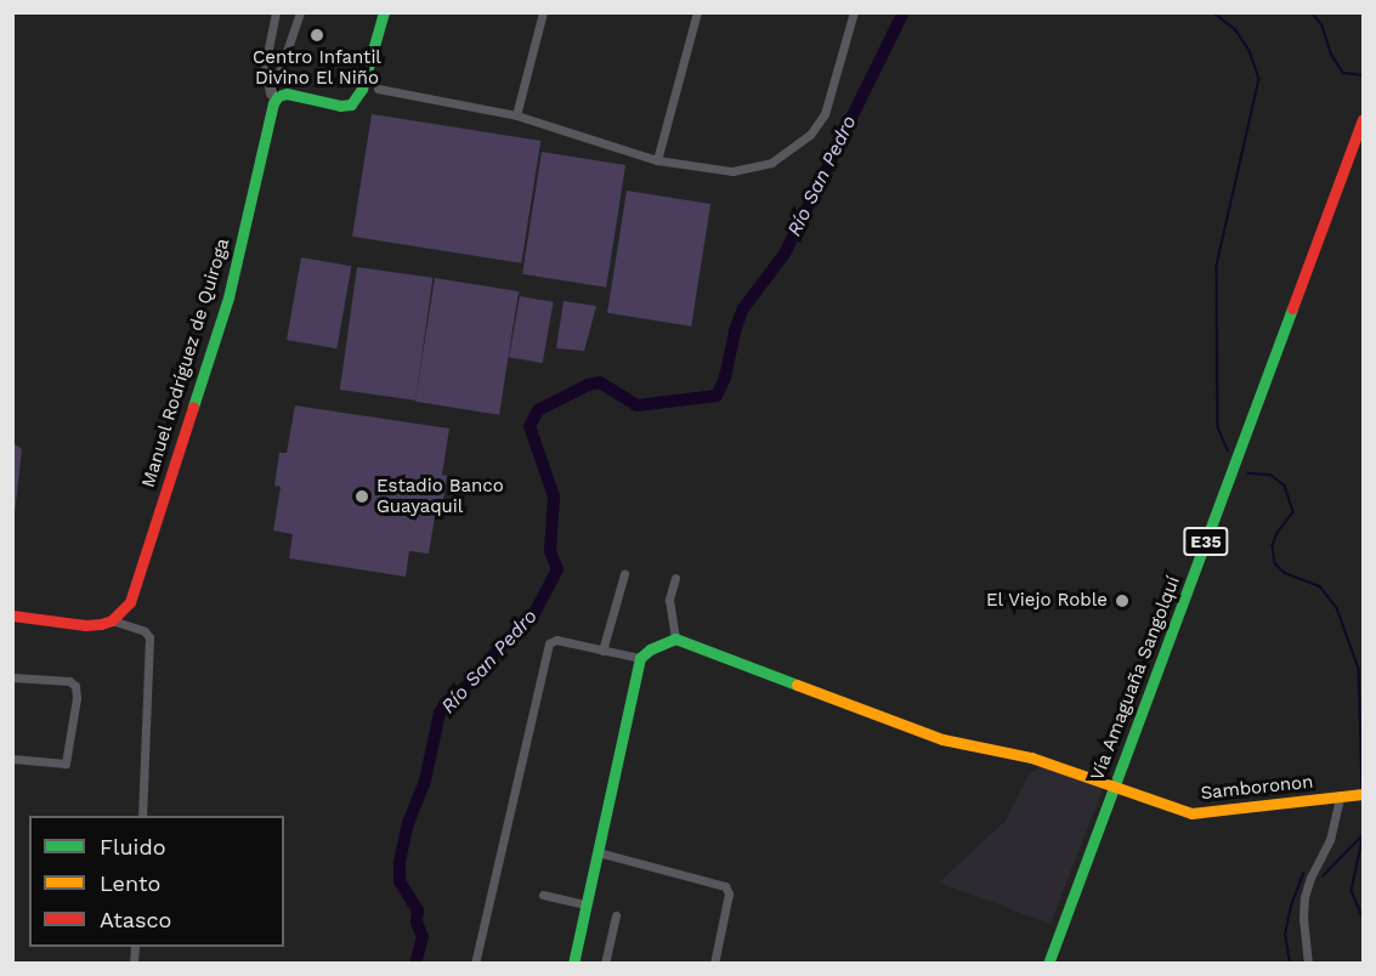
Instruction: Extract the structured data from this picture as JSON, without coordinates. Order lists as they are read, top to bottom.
{
  "streets": {
    "main road": [
      "Manuel Rodríguez de Quiroga",
      "E35",
      "Vía Amaguaña Sangolquí",
      "Samboronon"
    ]
  },
  "crossings": [
    ["Vía Amaguaña Sangolquí", "Samboronon"]
  ],
  "water": ["Río San Pedro"],
  "places": ["Centro Infantil Divino El Niño", "Estadio Banco Guayaquil", "El Viejo Roble"],
  "legend": ["Fluido", "Lento", "Atasco"]
}
